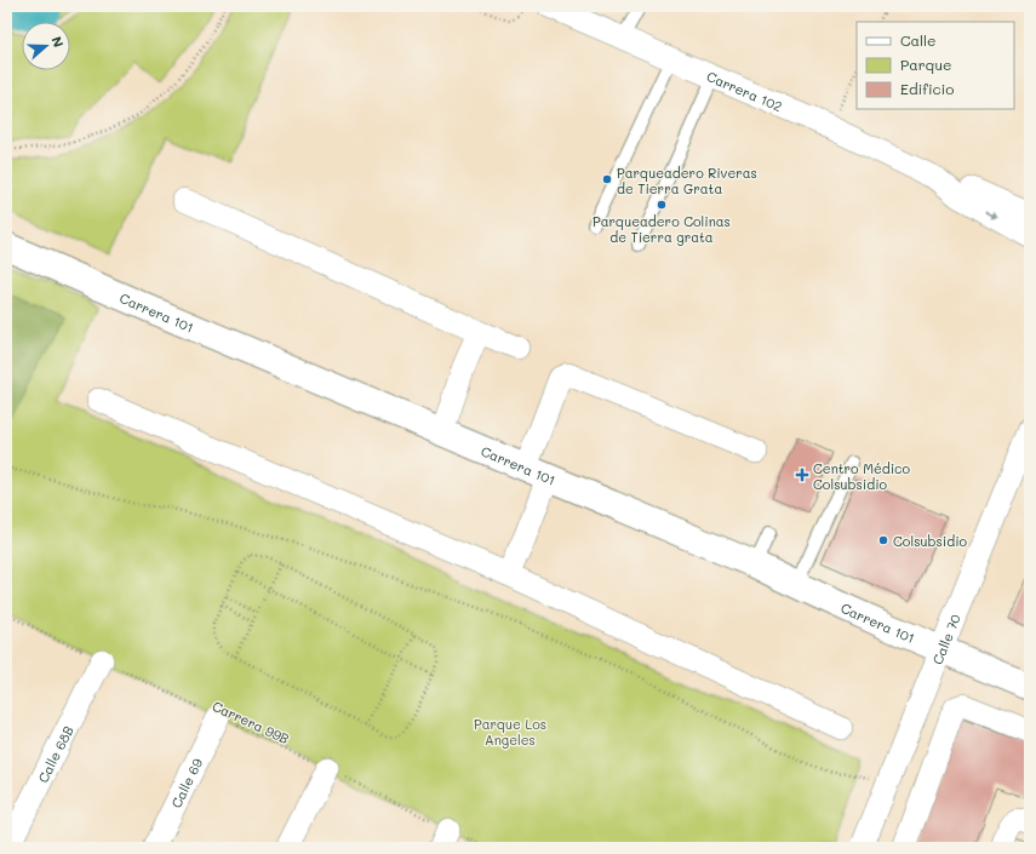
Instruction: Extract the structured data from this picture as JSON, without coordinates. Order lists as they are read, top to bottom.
{
  "streets": {
    "street": [
      "Carrera 102",
      "Carrera 101",
      "Calle 70",
      "Calle 68B",
      "Calle 69"
    ],
    "path": ["Carrera 99B"]
  },
  "crossings": [
    ["Carrera 101", "Calle 70"],
    ["Carrera 99B", "Calle 68B"],
    ["Carrera 99B", "Calle 69"]
  ],
  "parks": ["Parque Los Angeles"],
  "places": {
    "other": ["Parqueadero Riveras de Tierra Grata", "Parqueadero Colinas de Tierra grata", "Colsubsidio"],
    "health": ["Centro Médico Colsubsidio"]
  },
  "legend": ["Calle", "Parque", "Edificio"],
  "north": "right"
}
